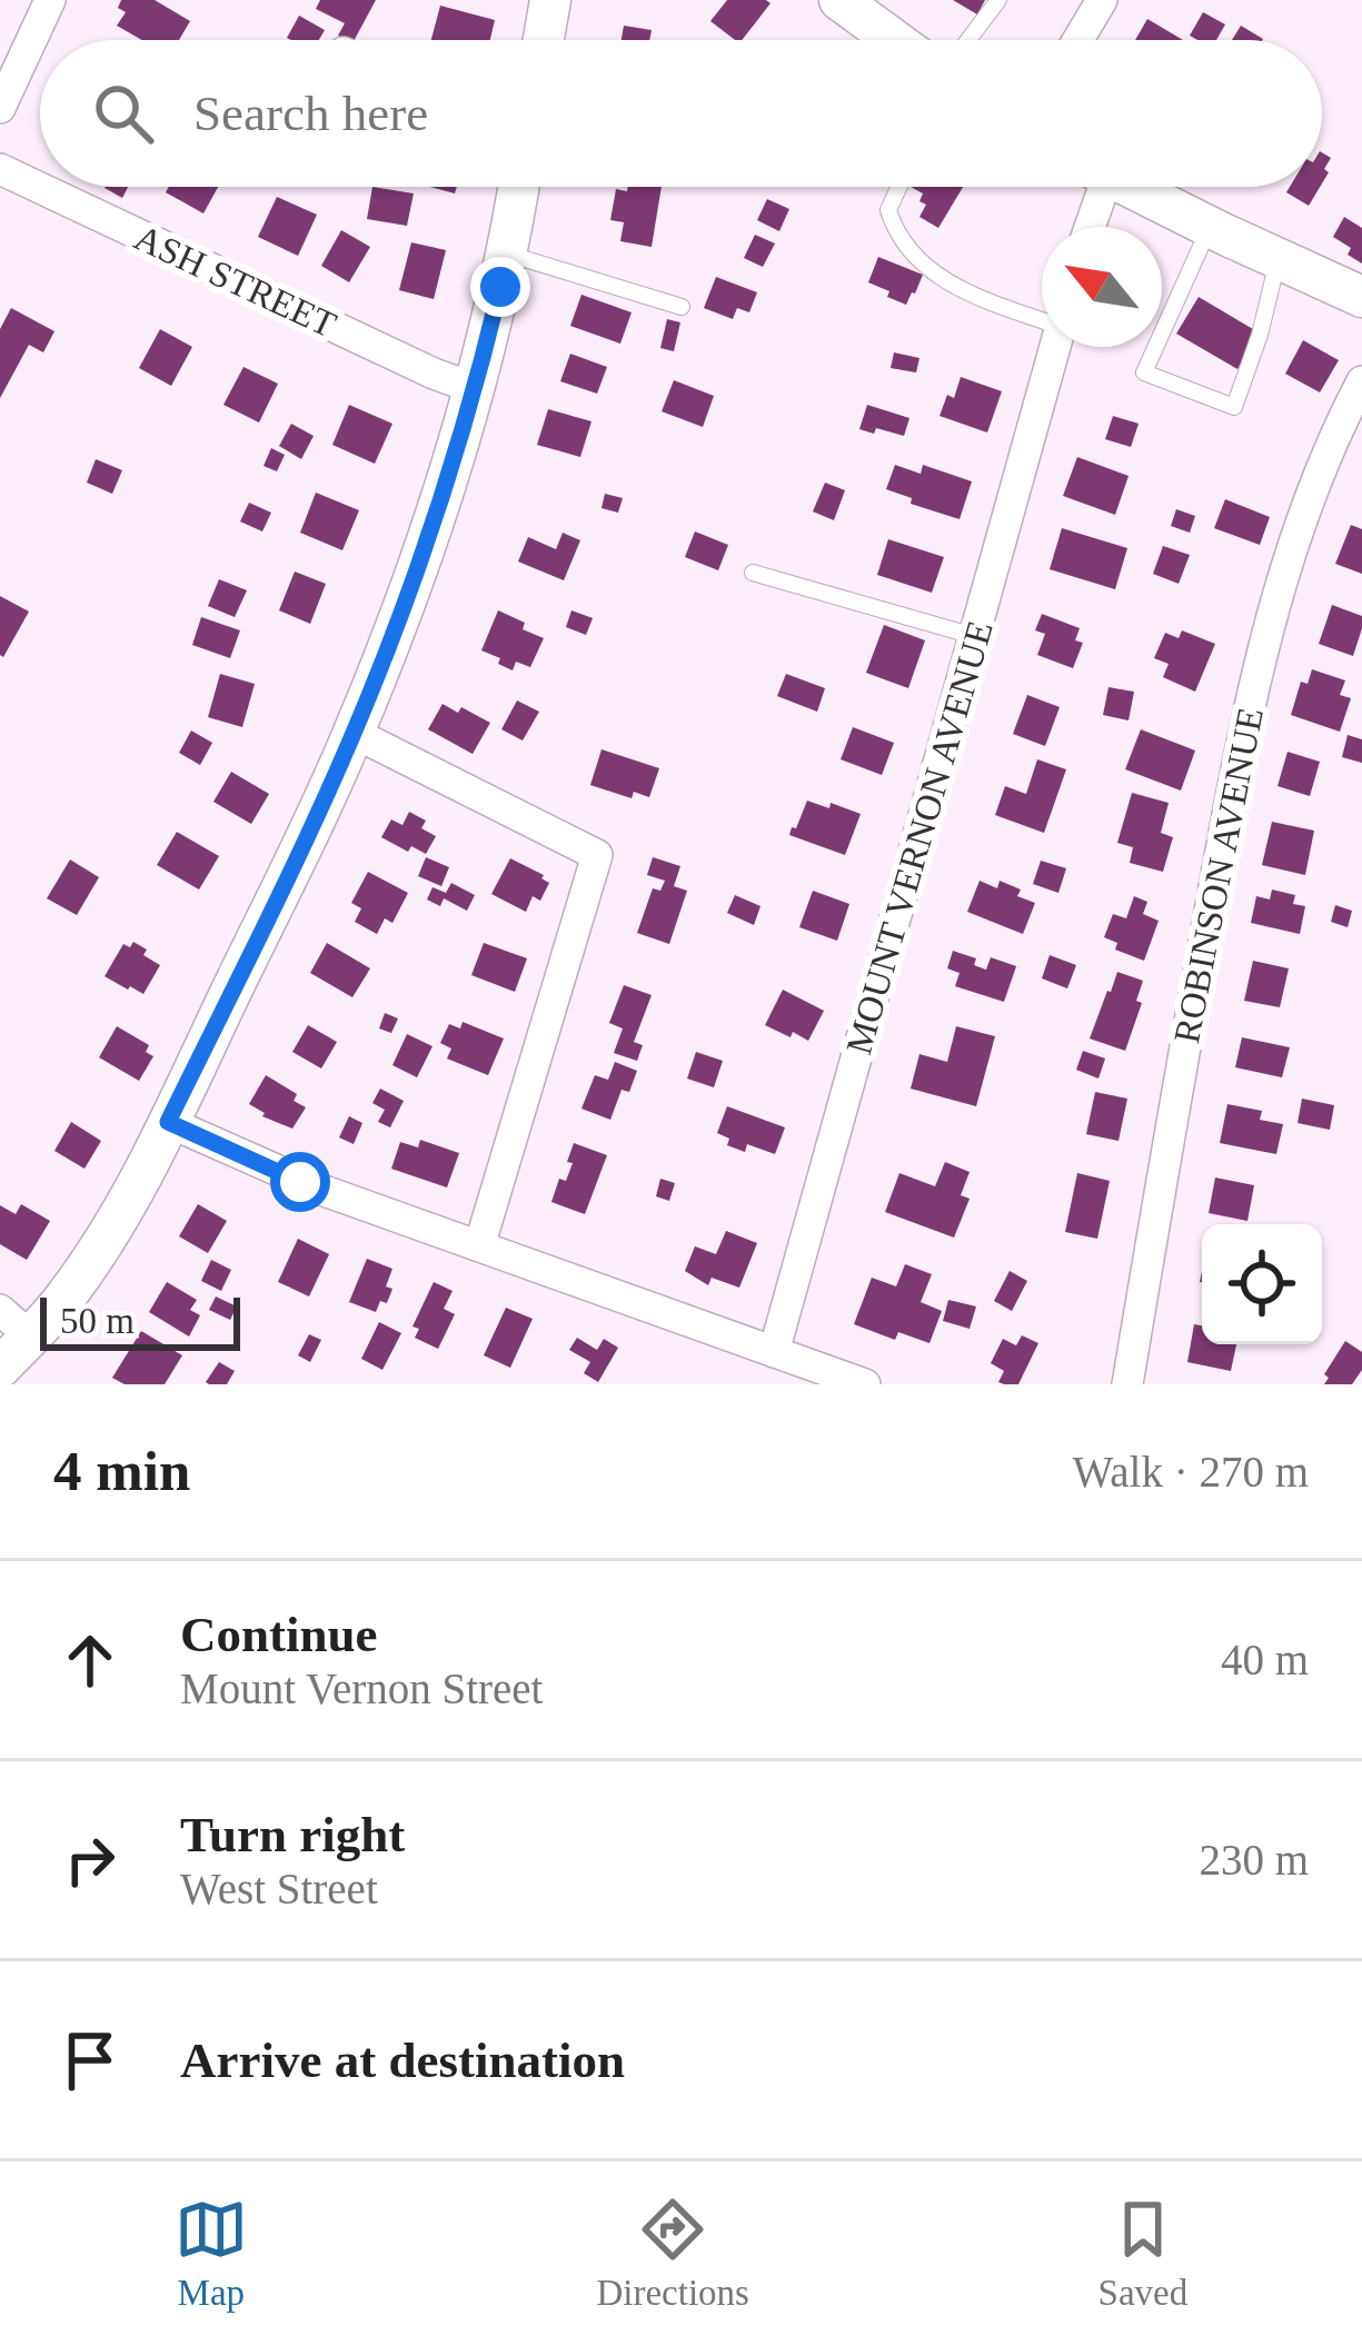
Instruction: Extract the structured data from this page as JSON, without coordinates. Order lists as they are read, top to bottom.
{
  "streets": {
    "street": ["ASH STREET", "MOUNT VERNON AVENUE", "ROBINSON AVENUE"]
  },
  "scale_bar": "50 m",
  "north": "top left",
  "page": {
    "search": "Search here",
    "scale": "50 m",
    "heading": ["4 min", "Walk · 270 m"],
    "list": [
      ["Continue", "Mount Vernon Street", "40 m"],
      ["Turn right", "West Street", "230 m"],
      "Arrive at destination"
    ],
    "nav": ["Map", "Directions", "Saved"]
  }
}
